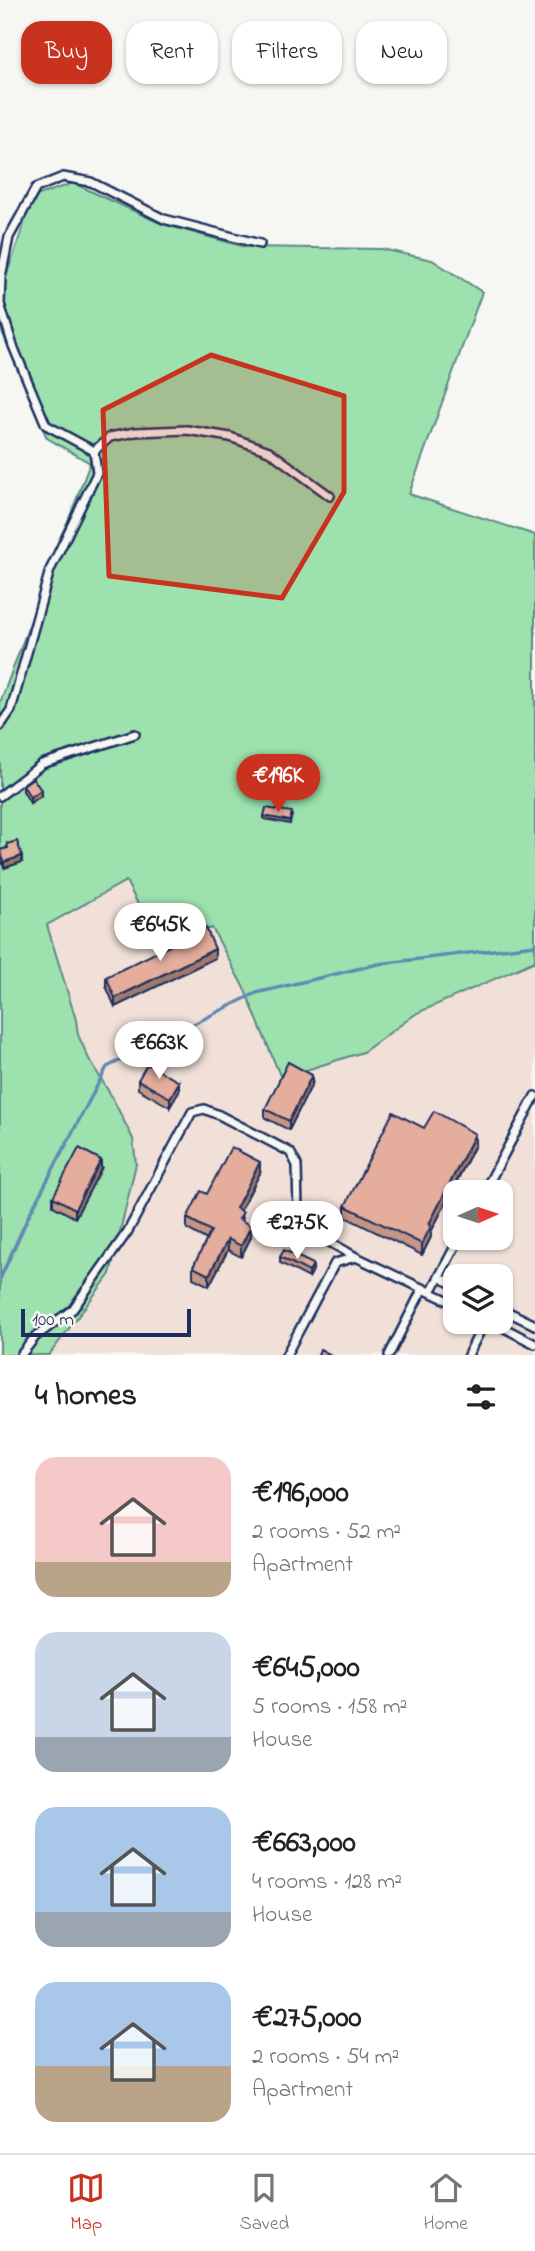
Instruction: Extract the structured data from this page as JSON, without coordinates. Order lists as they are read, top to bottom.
{
  "scale_bar": "100 m",
  "north": "right",
  "page": {
    "chip": [
      "Buy",
      "Rent",
      "Filters",
      "New"
    ],
    "price": [
      "€196K",
      "€645K",
      "€663K",
      "€275K"
    ],
    "scale": "100 m",
    "heading": "4 homes",
    "list": [
      {
        "name": "€196,000",
        "note": "2 rooms · 52 m² · Apartment"
      },
      {
        "name": "€645,000",
        "note": "5 rooms · 158 m² · House"
      },
      {
        "name": "€663,000",
        "note": "4 rooms · 128 m² · House"
      },
      {
        "name": "€275,000",
        "note": "2 rooms · 54 m² · Apartment"
      }
    ],
    "tabs": ["Map", "Saved", "Home"]
  }
}
